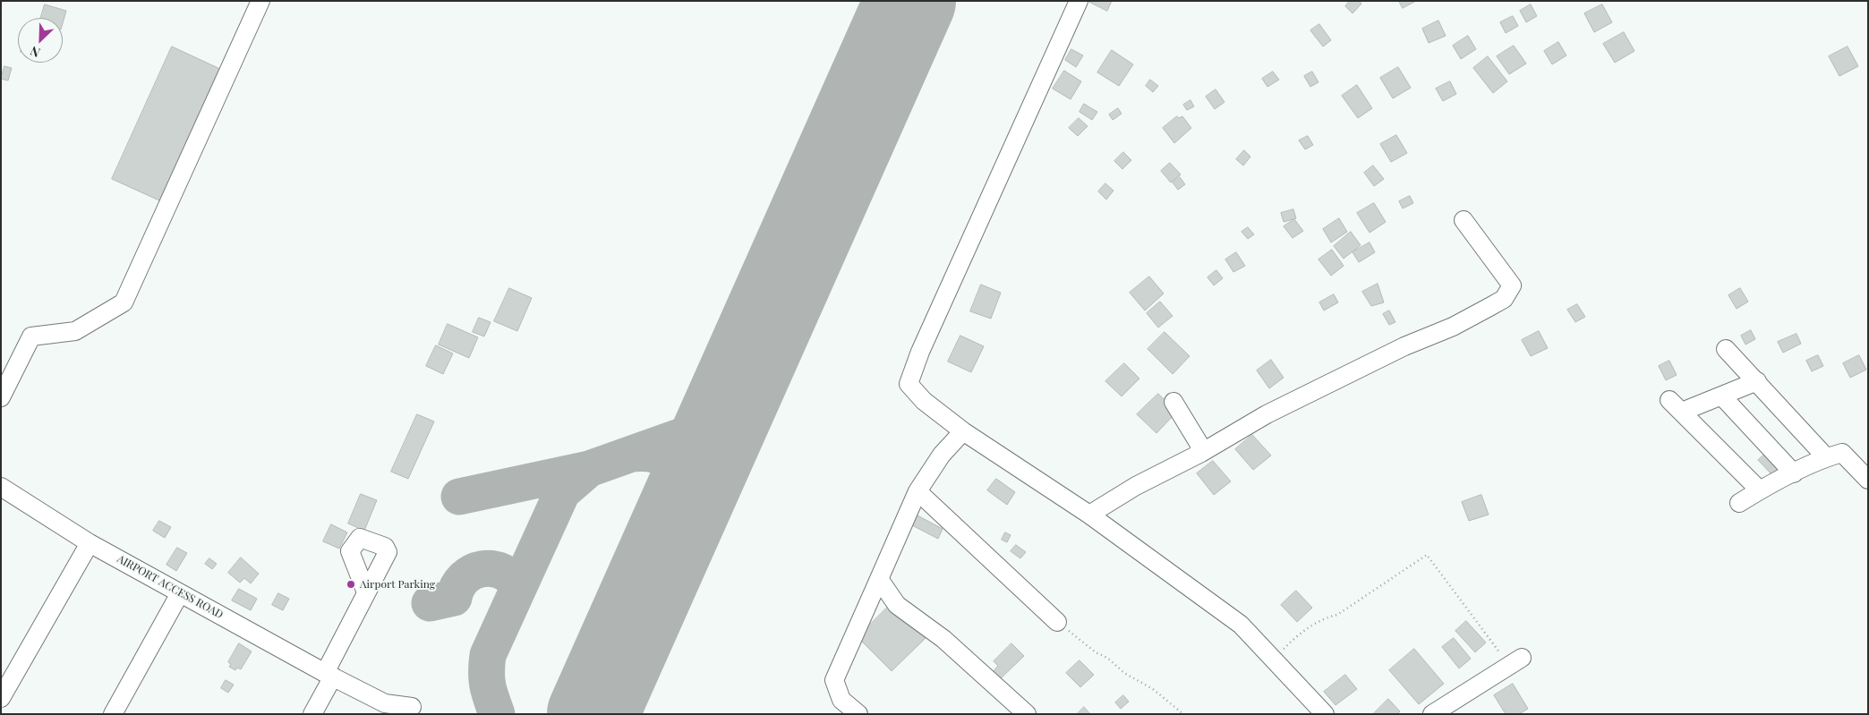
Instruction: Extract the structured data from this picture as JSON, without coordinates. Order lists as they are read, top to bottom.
{
  "streets": {
    "street": ["AIRPORT ACCESS ROAD"]
  },
  "places": ["Airport Parking"],
  "north": "bottom left"
}
